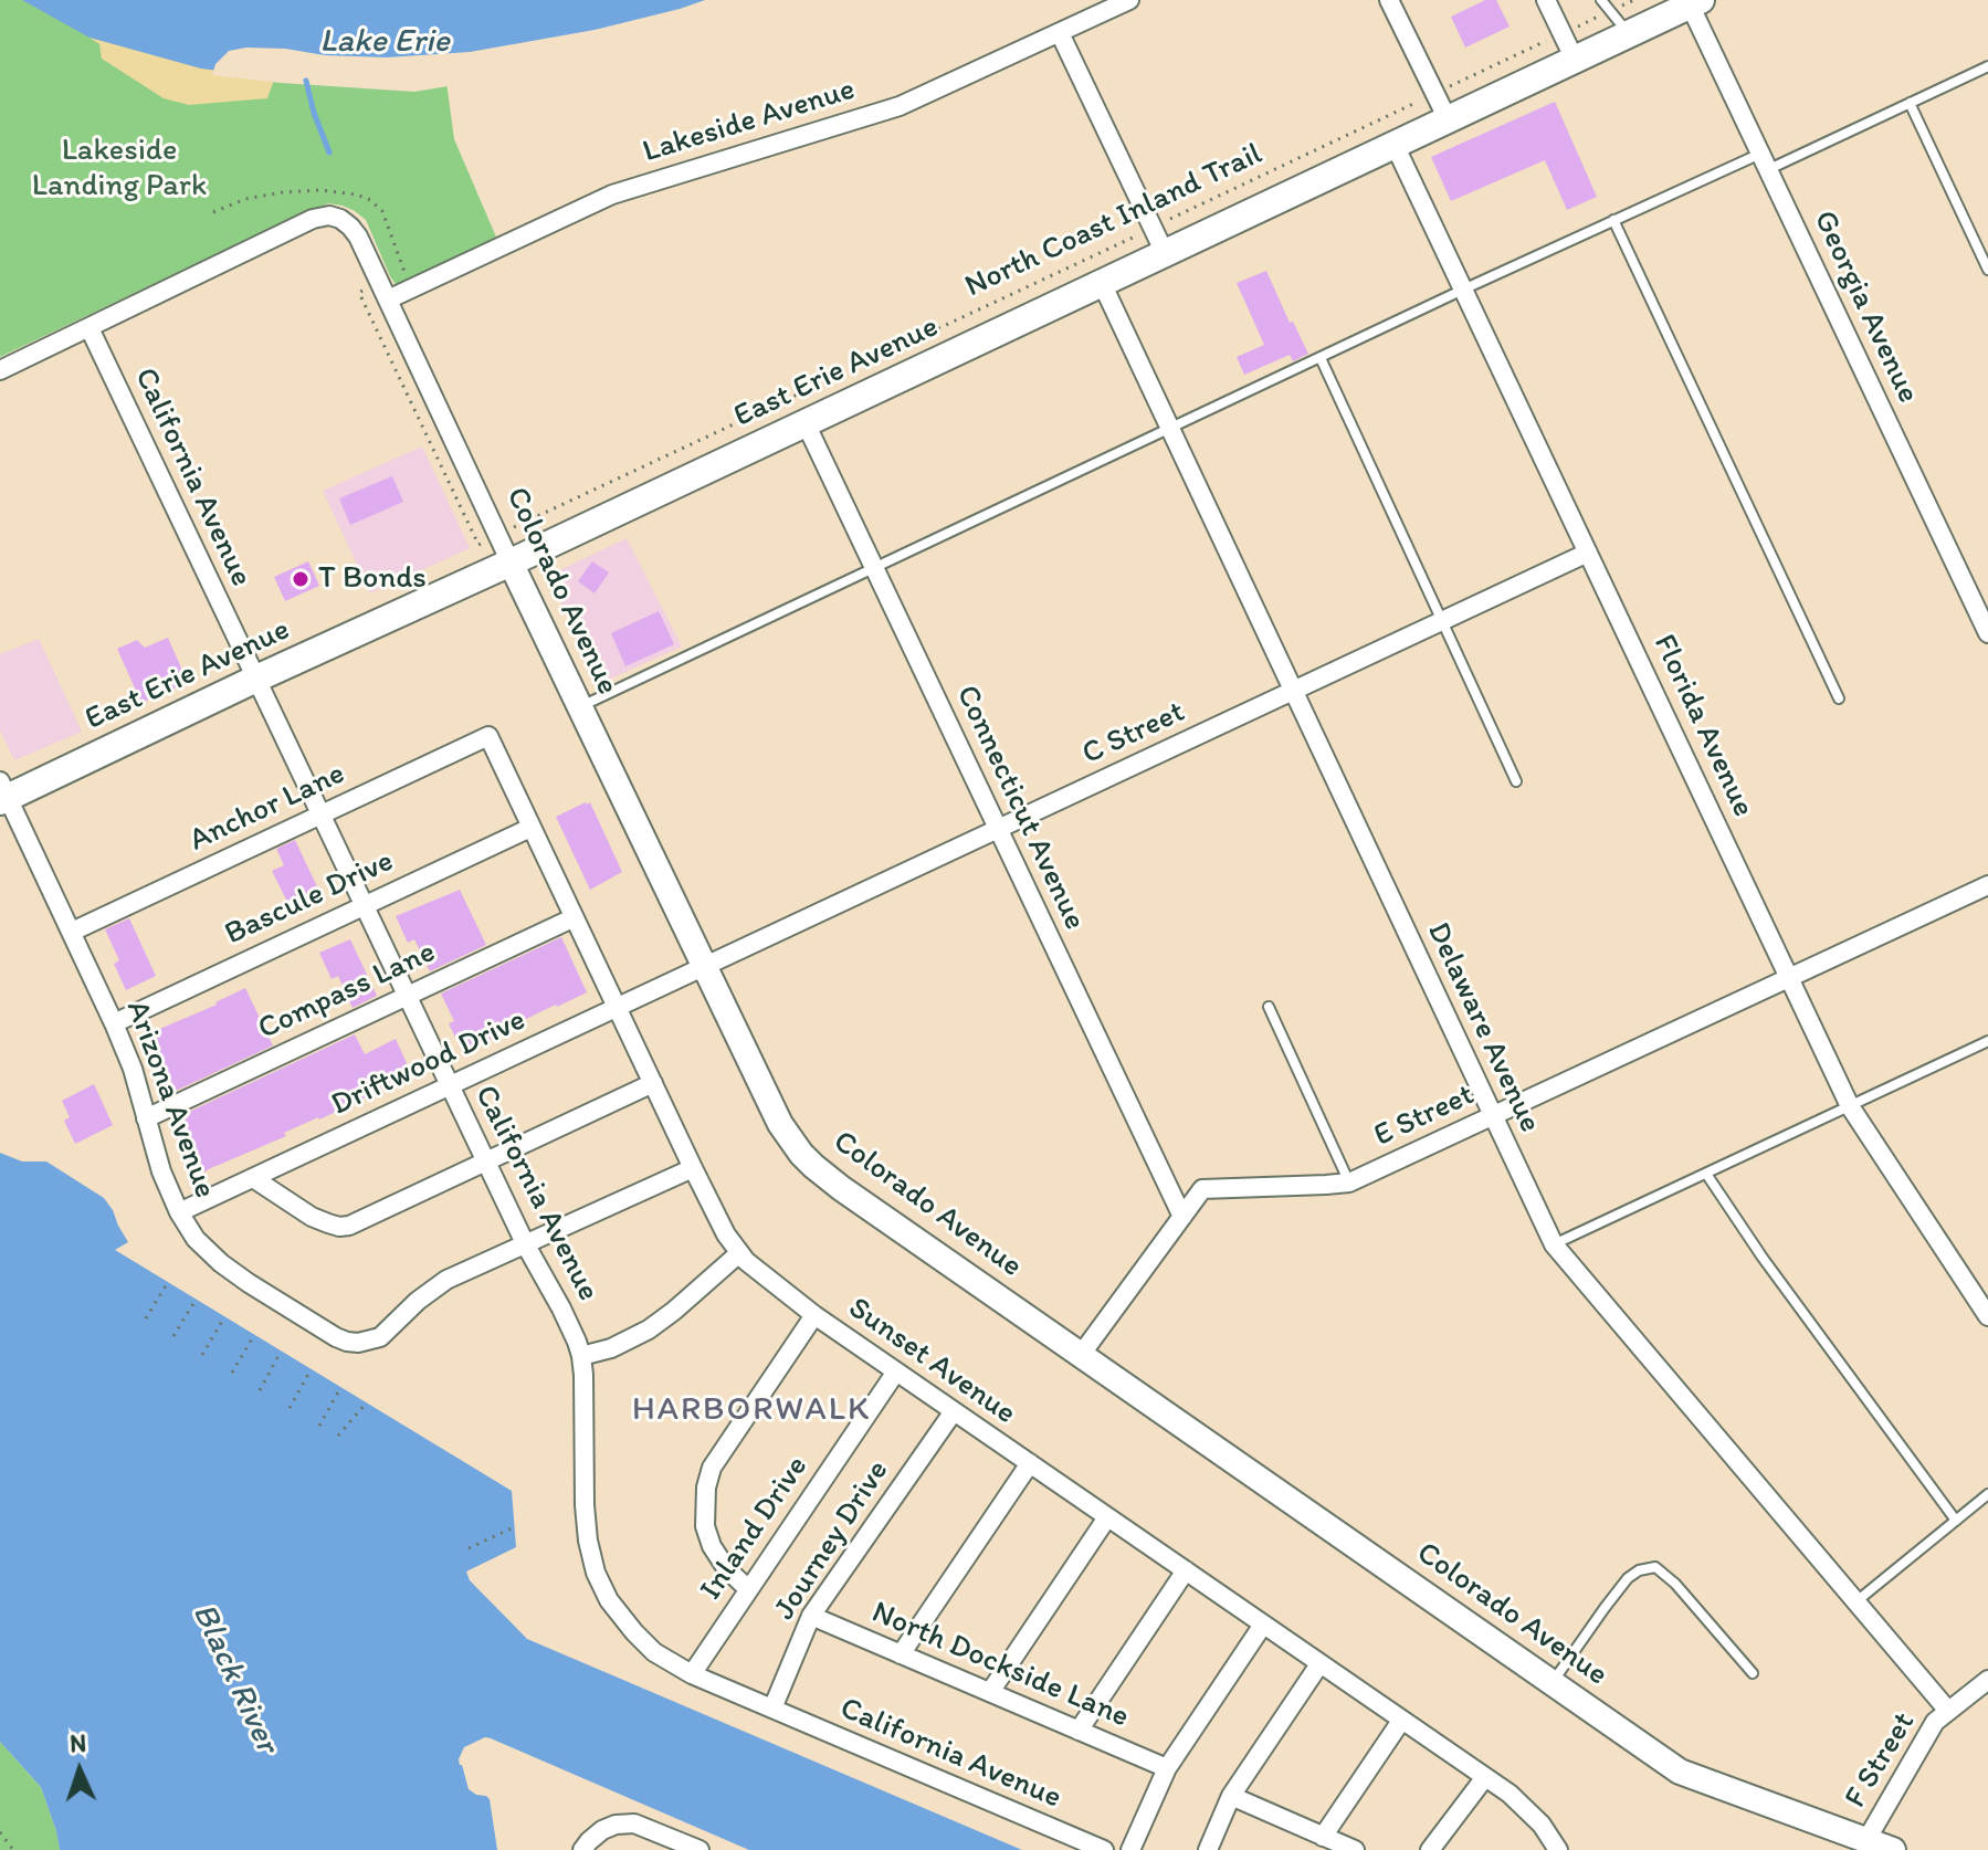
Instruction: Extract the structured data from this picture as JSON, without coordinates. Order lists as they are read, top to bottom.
{
  "streets": {
    "main road": ["East Erie Avenue", "Colorado Avenue"],
    "street": [
      "Lakeside Avenue",
      "Georgia Avenue",
      "California Avenue",
      "Florida Avenue",
      "C Street",
      "Anchor Lane",
      "Connecticut Avenue",
      "Bascule Drive",
      "Compass Lane",
      "Delaware Avenue",
      "Driftwood Drive",
      "Arizona Avenue",
      "E Street",
      "Sunset Avenue",
      "Inland Drive",
      "Journey Drive",
      "North Dockside Lane",
      "F Street"
    ],
    "path": ["North Coast Inland Trail"]
  },
  "crossings": [
    ["Lakeside Avenue", "Colorado Avenue"],
    ["North Coast Inland Trail", "Colorado Avenue"],
    ["Georgia Avenue", "East Erie Avenue"],
    ["East Erie Avenue", "California Avenue"],
    ["East Erie Avenue", "Colorado Avenue"],
    ["East Erie Avenue", "Florida Avenue"],
    ["East Erie Avenue", "Connecticut Avenue"],
    ["East Erie Avenue", "Delaware Avenue"],
    ["East Erie Avenue", "Arizona Avenue"],
    ["California Avenue", "Colorado Avenue"],
    ["California Avenue", "Anchor Lane"],
    ["California Avenue", "Bascule Drive"],
    ["California Avenue", "Compass Lane"],
    ["California Avenue", "Driftwood Drive"],
    ["California Avenue", "Arizona Avenue"],
    ["California Avenue", "Inland Drive"],
    ["California Avenue", "Journey Drive"],
    ["Colorado Avenue", "C Street"],
    ["Colorado Avenue", "Driftwood Drive"],
    ["Colorado Avenue", "E Street"],
    ["Colorado Avenue", "F Street"],
    ["Florida Avenue", "C Street"],
    ["Florida Avenue", "E Street"],
    ["C Street", "Connecticut Avenue"],
    ["C Street", "Delaware Avenue"],
    ["C Street", "Driftwood Drive"],
    ["Anchor Lane", "Arizona Avenue"],
    ["Anchor Lane", "Sunset Avenue"],
    ["Connecticut Avenue", "E Street"],
    ["Bascule Drive", "Arizona Avenue"],
    ["Bascule Drive", "Sunset Avenue"],
    ["Compass Lane", "Arizona Avenue"],
    ["Compass Lane", "Sunset Avenue"],
    ["Delaware Avenue", "E Street"],
    ["Delaware Avenue", "F Street"],
    ["Driftwood Drive", "Arizona Avenue"],
    ["Driftwood Drive", "Sunset Avenue"],
    ["Sunset Avenue", "Inland Drive"],
    ["Sunset Avenue", "Journey Drive"],
    ["Journey Drive", "North Dockside Lane"]
  ],
  "districts": ["HARBORWALK"],
  "water": ["Lake Erie", "Black River"],
  "parks": ["Lakeside Landing Park"],
  "places": ["T Bonds"],
  "north": "top"
}
